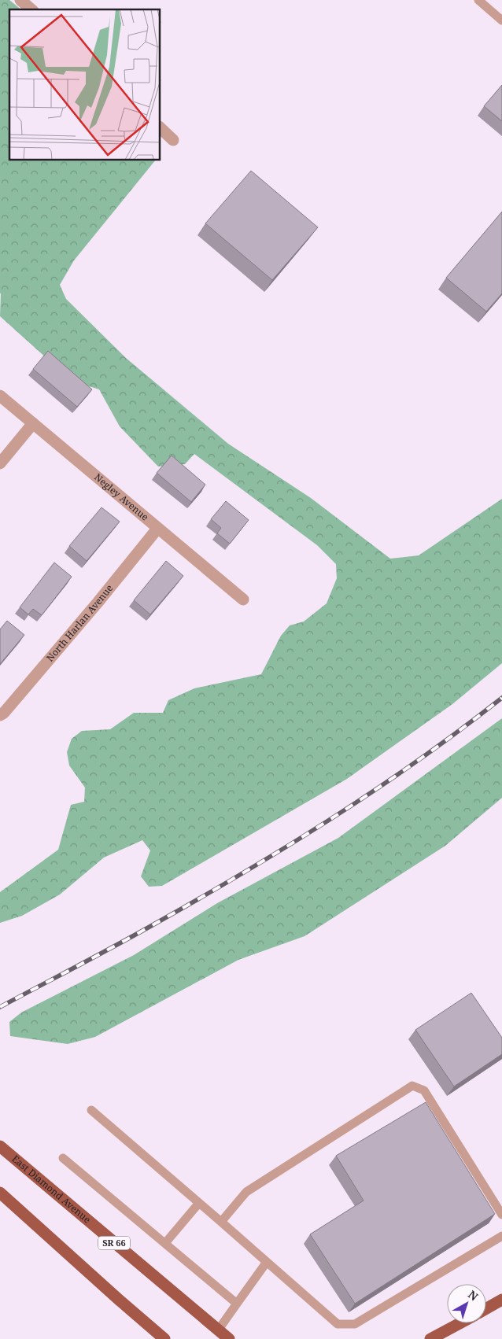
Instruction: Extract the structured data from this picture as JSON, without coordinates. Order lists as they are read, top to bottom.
{
  "streets": {
    "main road": ["East Diamond Avenue", "SR 66"],
    "street": ["Negley Avenue", "North Harlan Avenue"]
  },
  "crossings": [
    ["Negley Avenue", "North Harlan Avenue"]
  ],
  "north": "top right"
}
